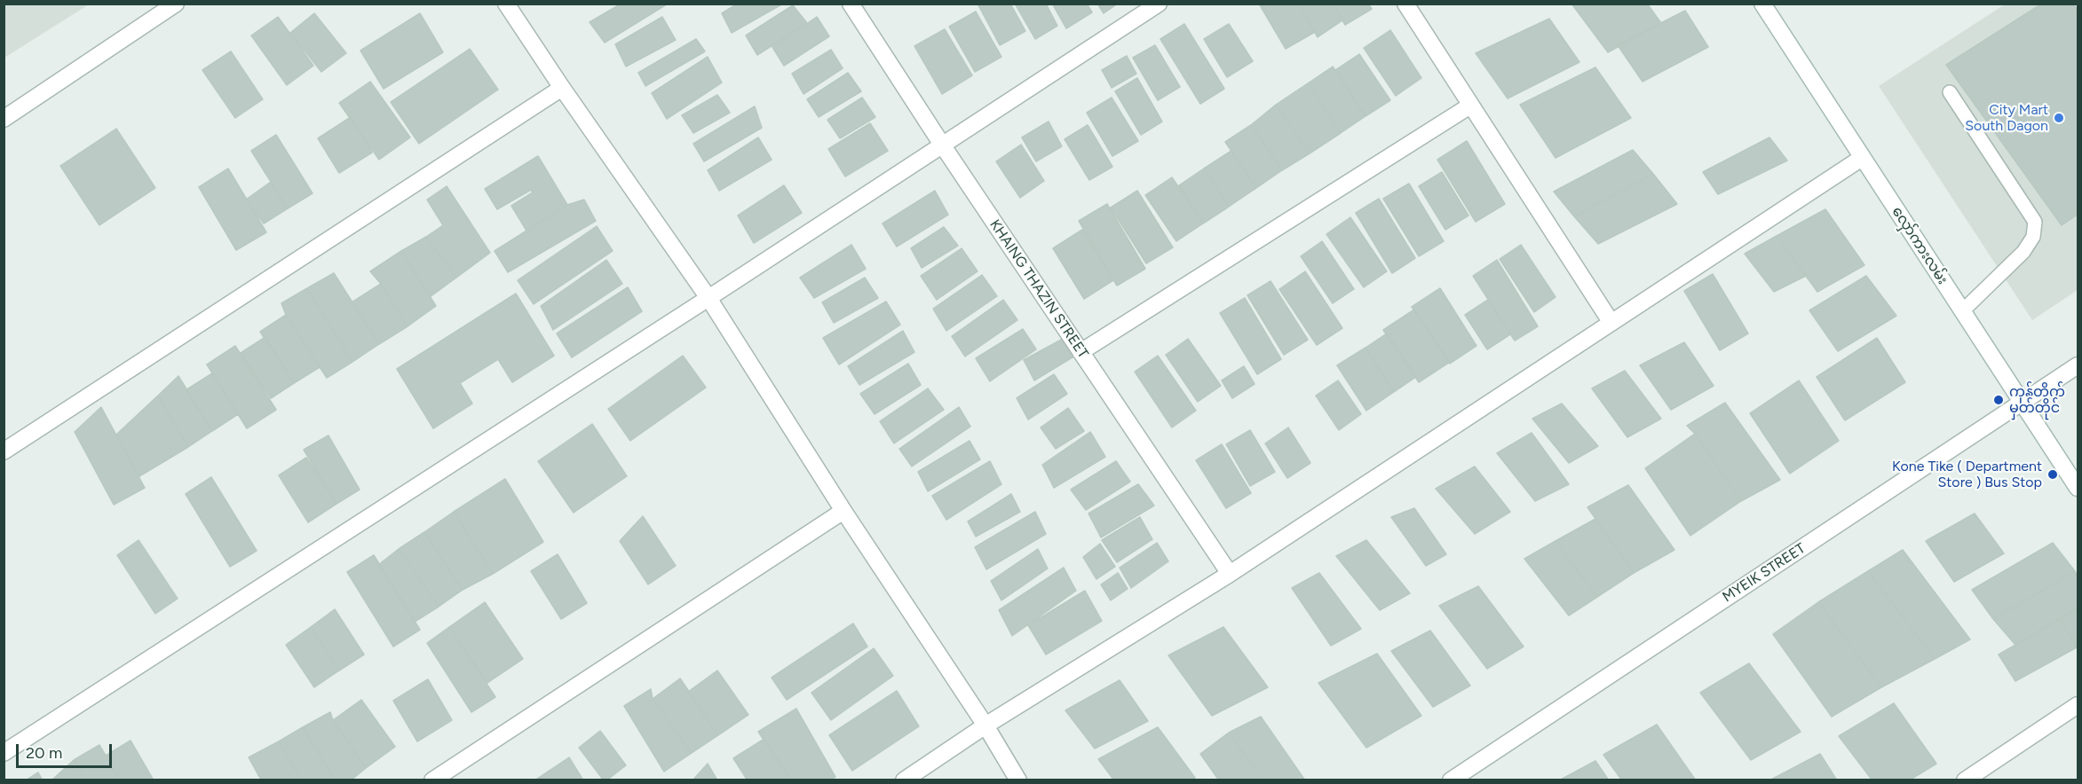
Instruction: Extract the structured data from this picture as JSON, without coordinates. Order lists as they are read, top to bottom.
{
  "streets": {
    "street": ["လှော်ကားလမ်း", "KHAING THAZIN STREET", "MYEIK STREET"]
  },
  "crossings": [
    ["လှော်ကားလမ်း", "MYEIK STREET"]
  ],
  "places": ["City Mart South Dagon", "ကုန်တိုက် မှတ်တိုင်", "Kone Tike ( Department Store ) Bus Stop"],
  "scale_bar": "20 m"
}
